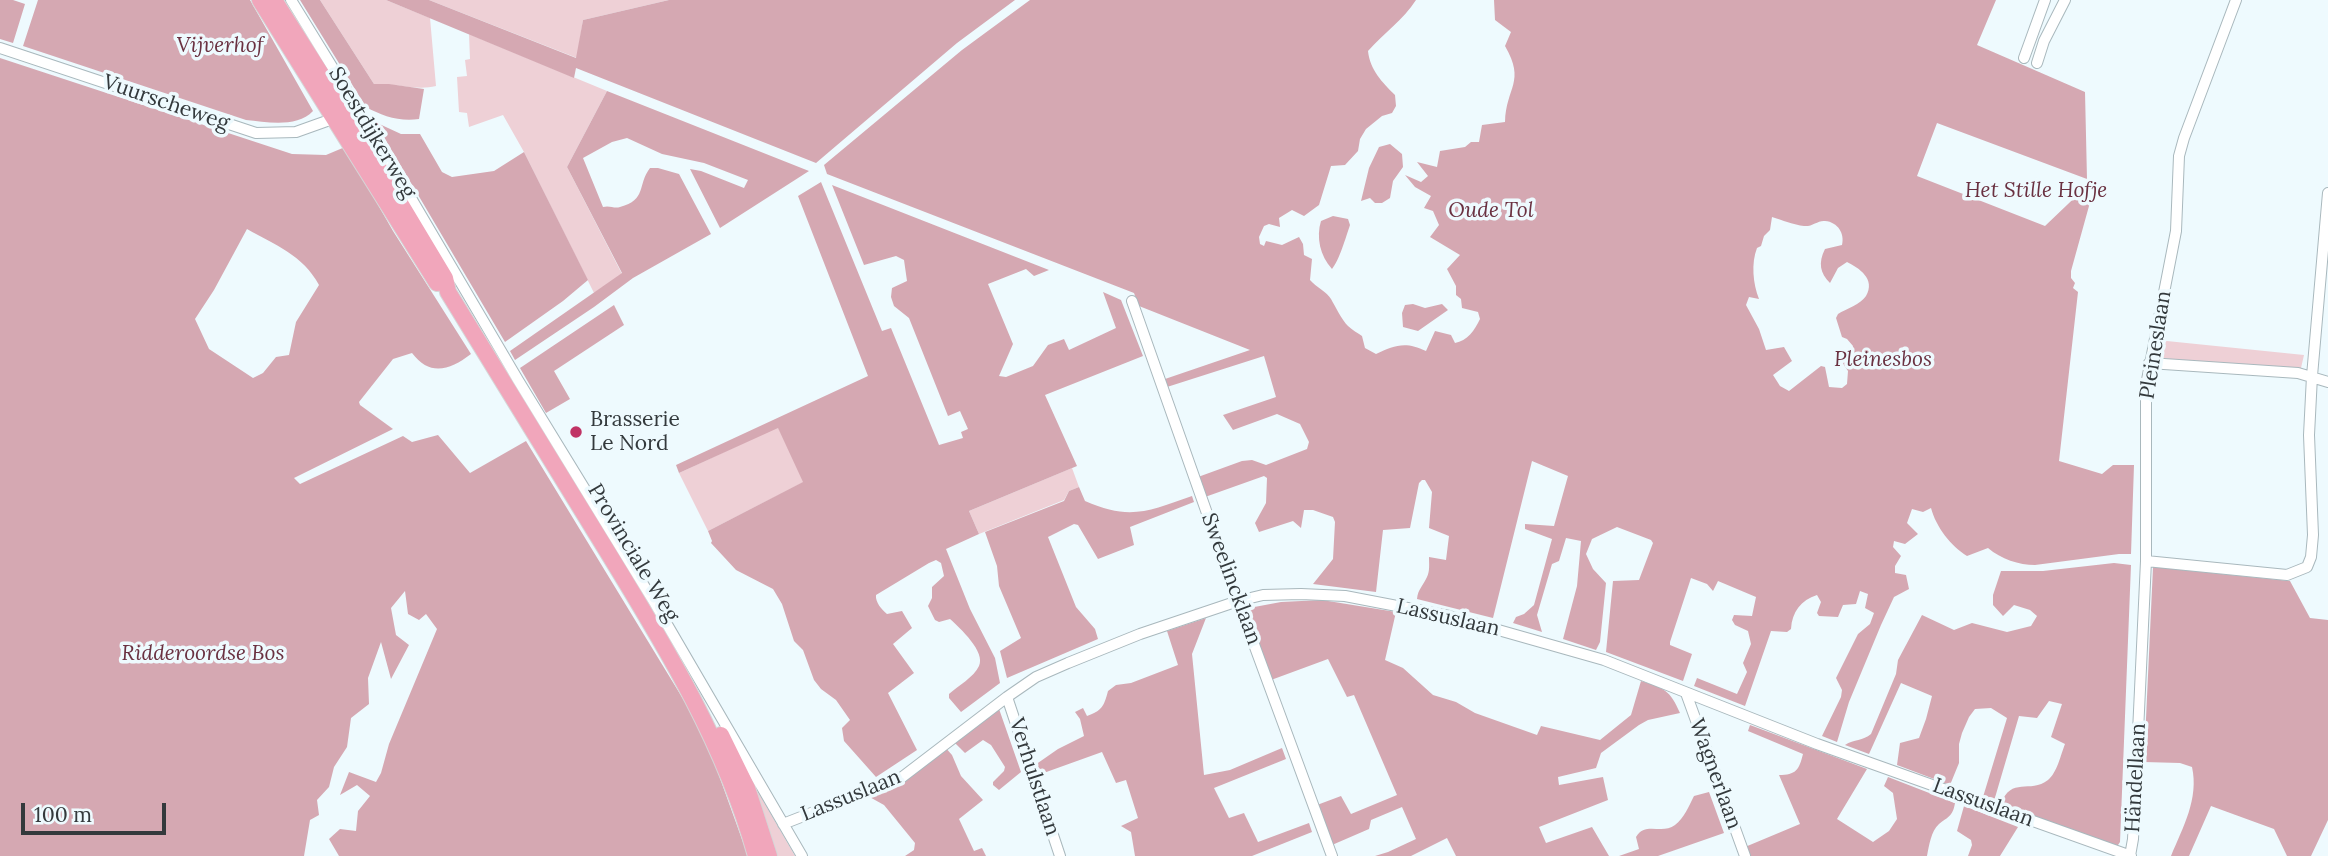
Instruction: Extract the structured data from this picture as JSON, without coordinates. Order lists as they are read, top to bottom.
{
  "streets": {
    "main road": ["Provinciale Weg"],
    "street": [
      "Vuurscheweg",
      "Soestdijkerweg",
      "Pleineslaan",
      "Sweelincklaan",
      "Lassuslaan",
      "Wagnerlaan",
      "Verhulstlaan",
      "Händellaan"
    ]
  },
  "crossings": [
    ["Vuurscheweg", "Soestdijkerweg"],
    ["Vuurscheweg", "Provinciale Weg"],
    ["Soestdijkerweg", "Provinciale Weg"],
    ["Soestdijkerweg", "Lassuslaan"],
    ["Pleineslaan", "Händellaan"],
    ["Sweelincklaan", "Lassuslaan"],
    ["Lassuslaan", "Wagnerlaan"],
    ["Lassuslaan", "Verhulstlaan"],
    ["Lassuslaan", "Händellaan"]
  ],
  "parks": [
    "Vijverhof",
    "Het Stille Hofje",
    "Oude Tol",
    "Pleinesbos",
    "Ridderoordse Bos"
  ],
  "places": ["Brasserie Le Nord"],
  "scale_bar": "100 m"
}
